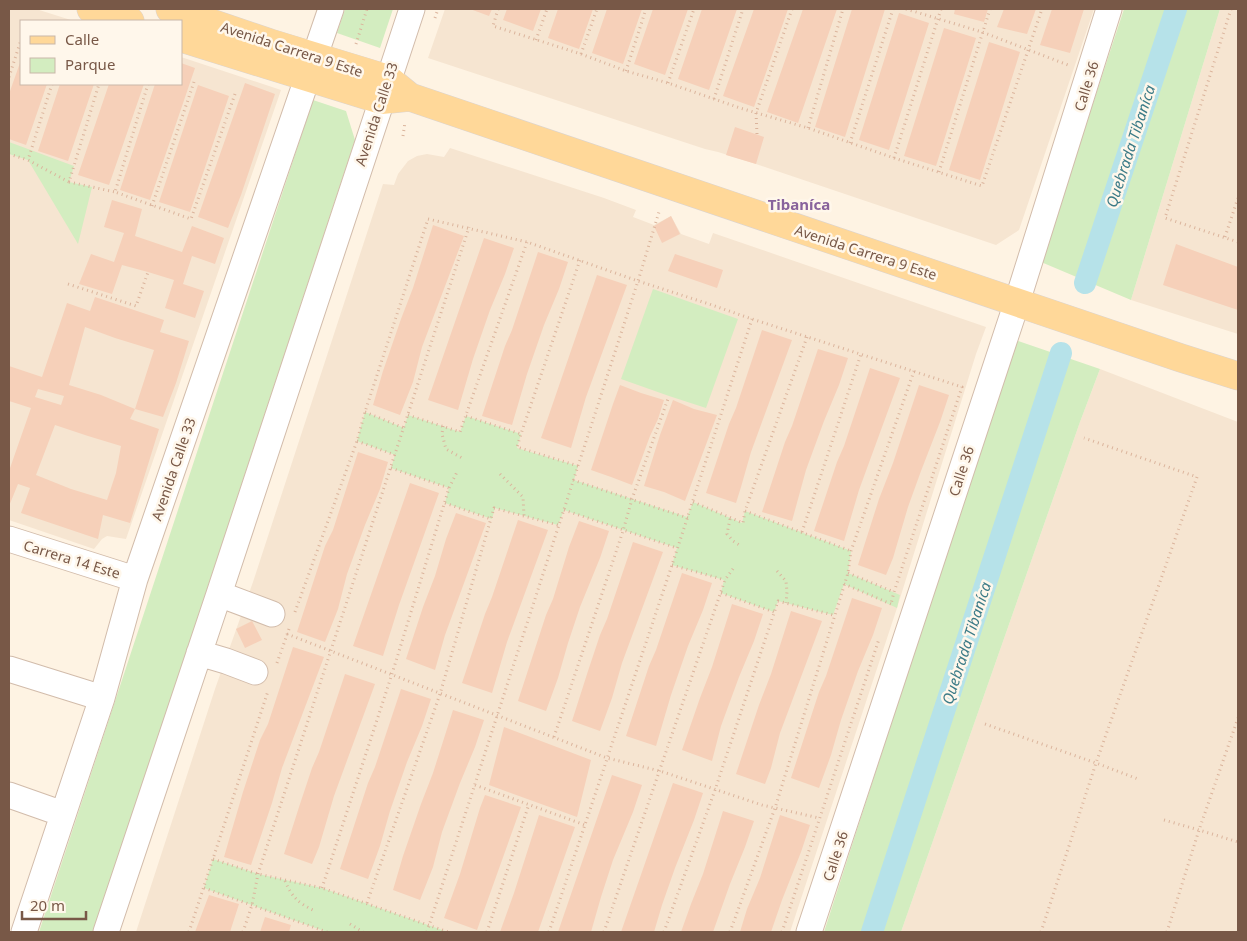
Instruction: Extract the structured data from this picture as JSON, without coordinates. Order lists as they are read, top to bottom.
{
  "streets": {
    "main road": ["Avenida Carrera 9 Este"],
    "street": ["Calle 36", "Avenida Calle 33", "Carrera 14 Este"]
  },
  "crossings": [
    ["Avenida Carrera 9 Este", "Calle 36"],
    ["Avenida Carrera 9 Este", "Avenida Calle 33"],
    ["Avenida Calle 33", "Carrera 14 Este"]
  ],
  "districts": ["Tibaníca"],
  "water": ["Quebrada Tibaníca"],
  "legend": ["Calle", "Parque"],
  "scale_bar": "20 m"
}
